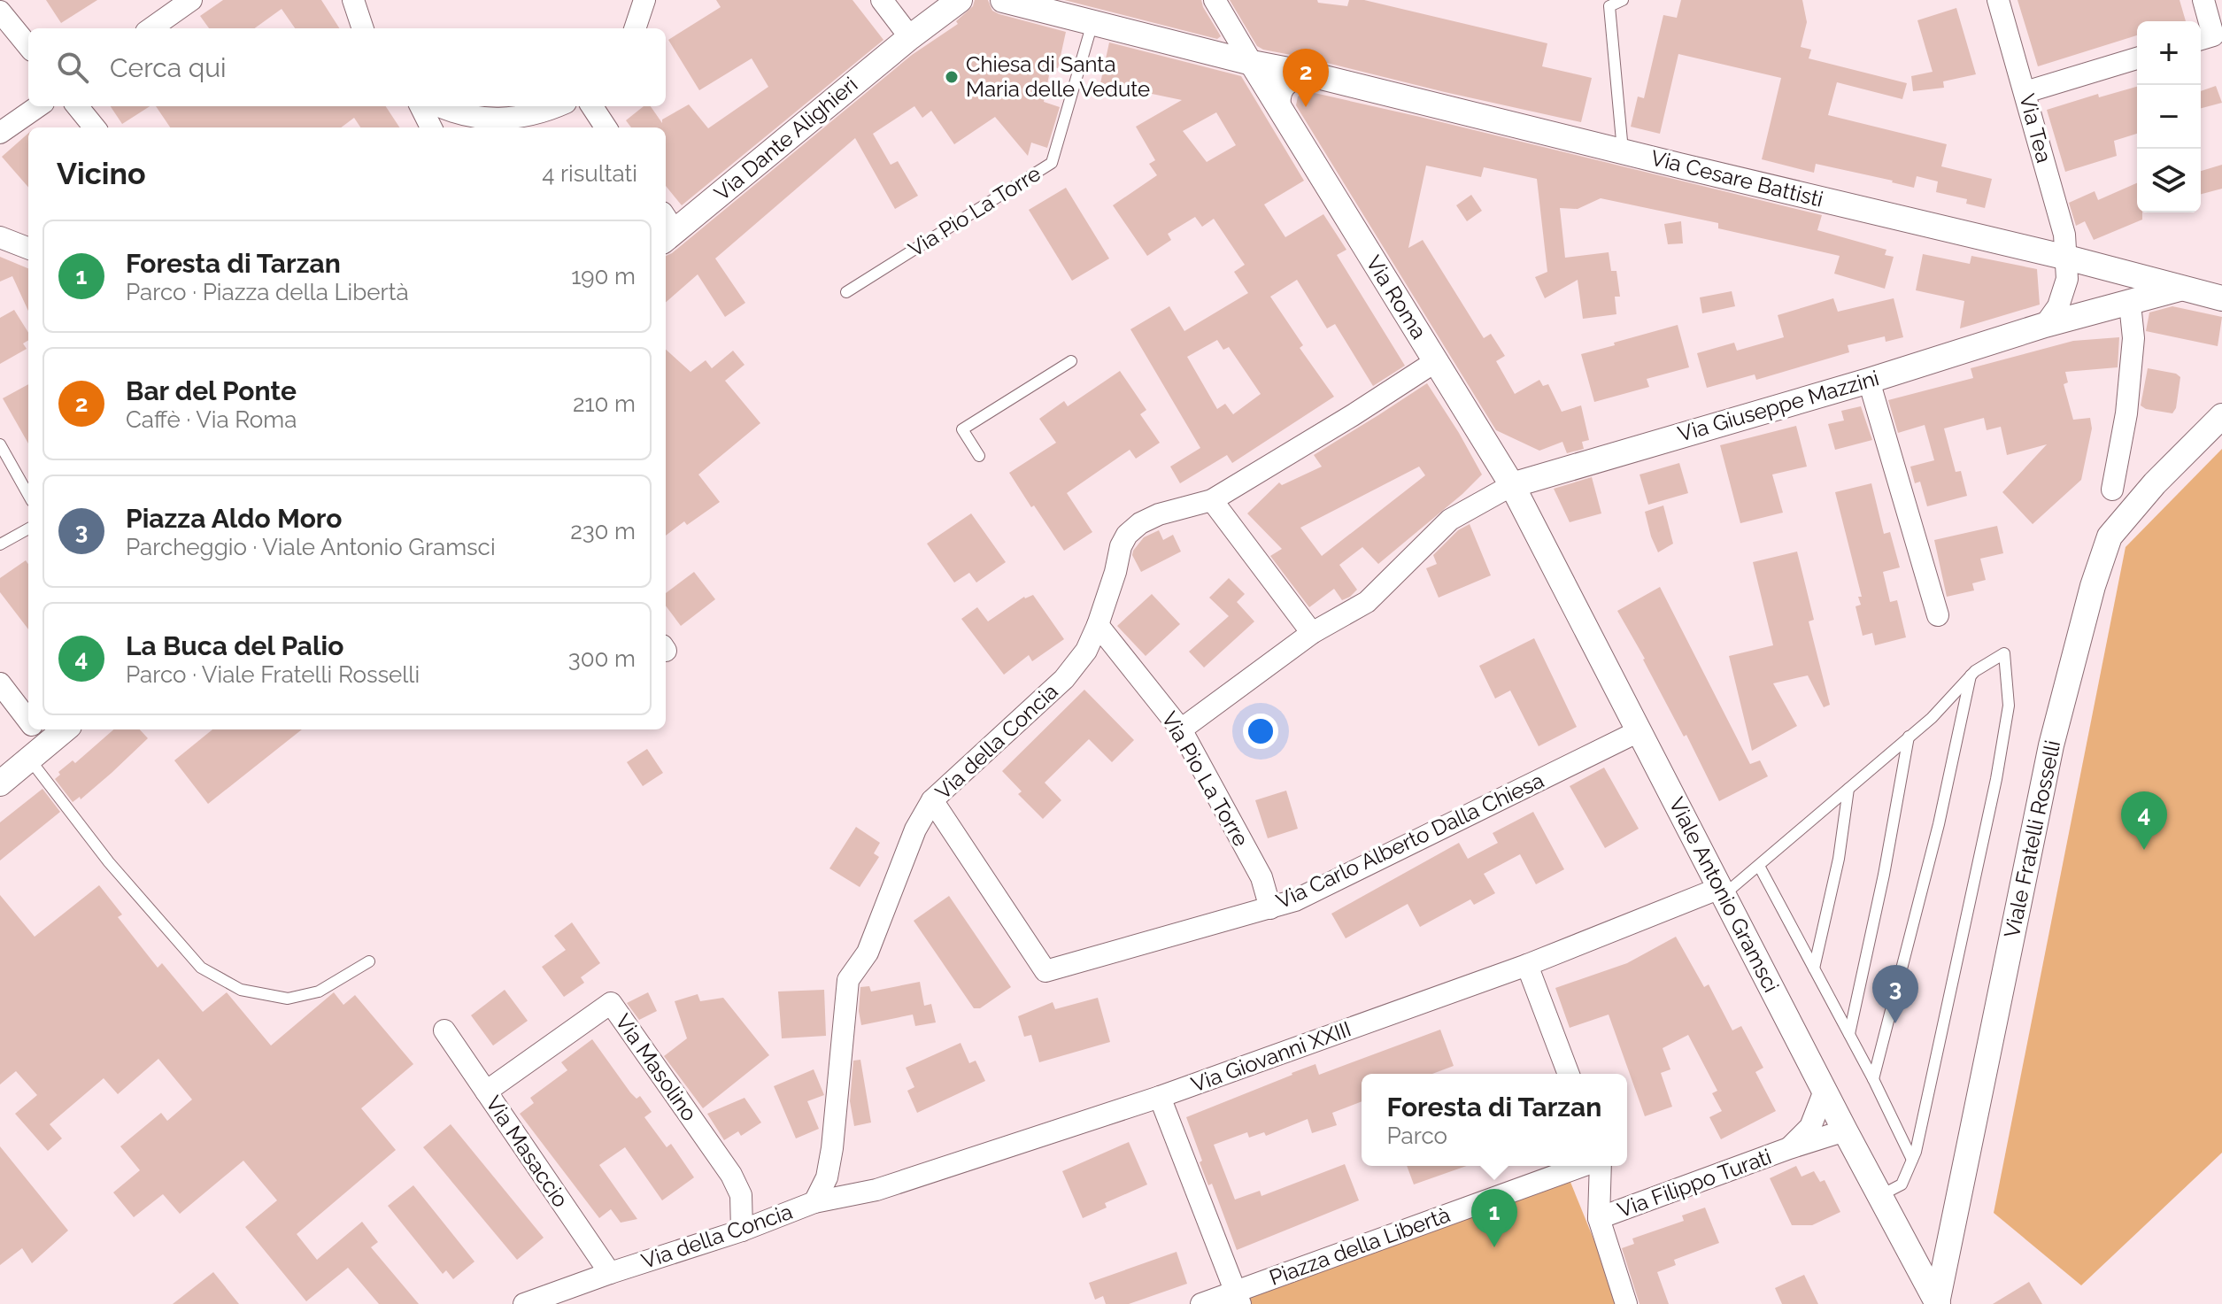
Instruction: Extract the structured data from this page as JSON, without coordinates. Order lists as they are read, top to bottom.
{
  "streets": {
    "street": [
      "Via Tea",
      "Via Dante Alighieri",
      "Via Cesare Battisti",
      "Via Pio La Torre",
      "Via Roma",
      "Via Giuseppe Mazzini",
      "Via della Concia",
      "Viale Fratelli Rosselli",
      "Via Carlo Alberto Dalla Chiesa",
      "Viale Antonio Gramsci",
      "Via Giovanni XXIII",
      "Via Masolino",
      "Via Masaccio",
      "Via Filippo Turati",
      "Piazza della Libertà"
    ]
  },
  "crossings": [
    ["Via Tea", "Via Cesare Battisti"],
    ["Via Cesare Battisti", "Via Pio La Torre"],
    ["Via Cesare Battisti", "Via Roma"],
    ["Via Cesare Battisti", "Via Giuseppe Mazzini"],
    ["Via Pio La Torre", "Via della Concia"],
    ["Via Pio La Torre", "Via Carlo Alberto Dalla Chiesa"],
    ["Via Roma", "Via Giuseppe Mazzini"],
    ["Via Roma", "Via della Concia"],
    ["Via Roma", "Viale Antonio Gramsci"],
    ["Via Giuseppe Mazzini", "Viale Antonio Gramsci"],
    ["Via della Concia", "Via Carlo Alberto Dalla Chiesa"],
    ["Via della Concia", "Via Giovanni XXIII"],
    ["Via della Concia", "Via Masolino"],
    ["Via della Concia", "Via Masaccio"],
    ["Viale Fratelli Rosselli", "Viale Antonio Gramsci"],
    ["Via Carlo Alberto Dalla Chiesa", "Viale Antonio Gramsci"],
    ["Viale Antonio Gramsci", "Via Giovanni XXIII"],
    ["Viale Antonio Gramsci", "Via Filippo Turati"],
    ["Via Masolino", "Via Masaccio"]
  ],
  "places": ["Chiesa di Santa Maria delle Vedute"],
  "page": {
    "map_buttons": ["+", "−"],
    "search": "Cerca qui",
    "pins": [
      "2",
      "4",
      "3",
      "1"
    ],
    "heading": ["Vicino", "4 risultati"],
    "list": [
      {
        "mark": "1",
        "name": "Foresta di Tarzan",
        "note": "Parco · Piazza della Libertà",
        "value": "190 m"
      },
      {
        "mark": "2",
        "name": "Bar del Ponte",
        "note": "Caffè · Via Roma",
        "value": "210 m"
      },
      {
        "mark": "3",
        "name": "Piazza Aldo Moro",
        "note": "Parcheggio · Viale Antonio Gramsci",
        "value": "230 m"
      },
      {
        "mark": "4",
        "name": "La Buca del Palio",
        "note": "Parco · Viale Fratelli Rosselli",
        "value": "300 m"
      }
    ],
    "popup": ["Foresta di Tarzan", "Parco"]
  }
}
